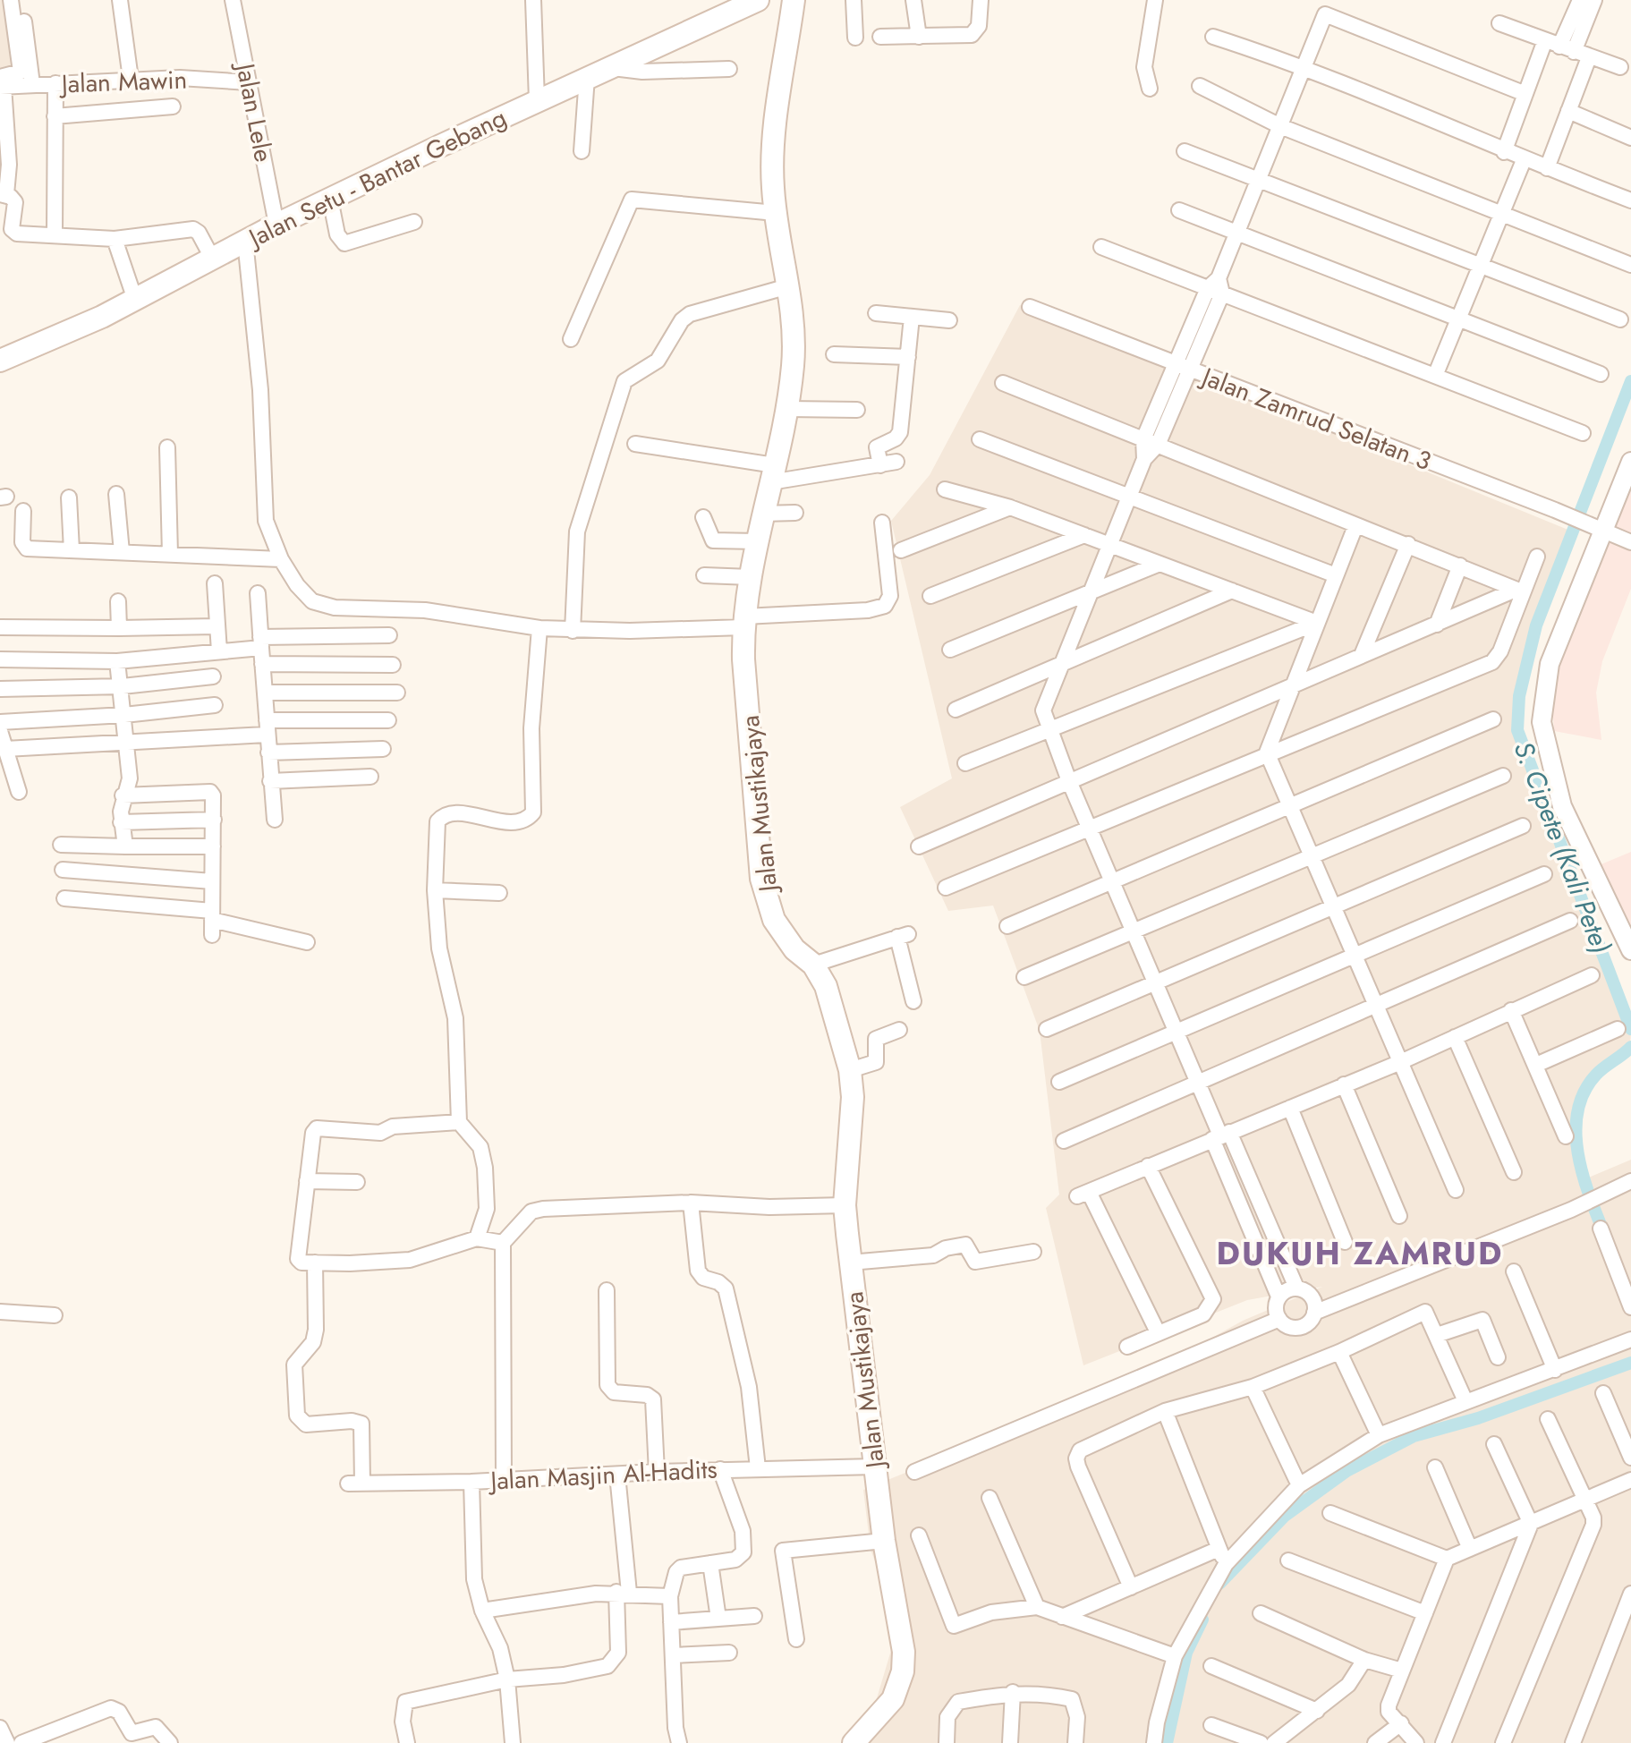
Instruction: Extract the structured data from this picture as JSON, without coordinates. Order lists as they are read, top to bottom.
{
  "streets": {
    "main road": ["Jalan Setu - Bantar Gebang", "Jalan Mustikajaya"],
    "street": [
      "Jalan Mawin",
      "Jalan Lele",
      "Jalan Zamrud Selatan 3",
      "Jalan Masjin Al-Hadits"
    ]
  },
  "crossings": [
    ["Jalan Mawin", "Jalan Lele"],
    ["Jalan Lele", "Jalan Setu - Bantar Gebang"],
    ["Jalan Mustikajaya", "Jalan Masjin Al-Hadits"]
  ],
  "districts": ["DUKUH ZAMRUD"],
  "water": ["S. Cipete (Kali Pete)"]
}
